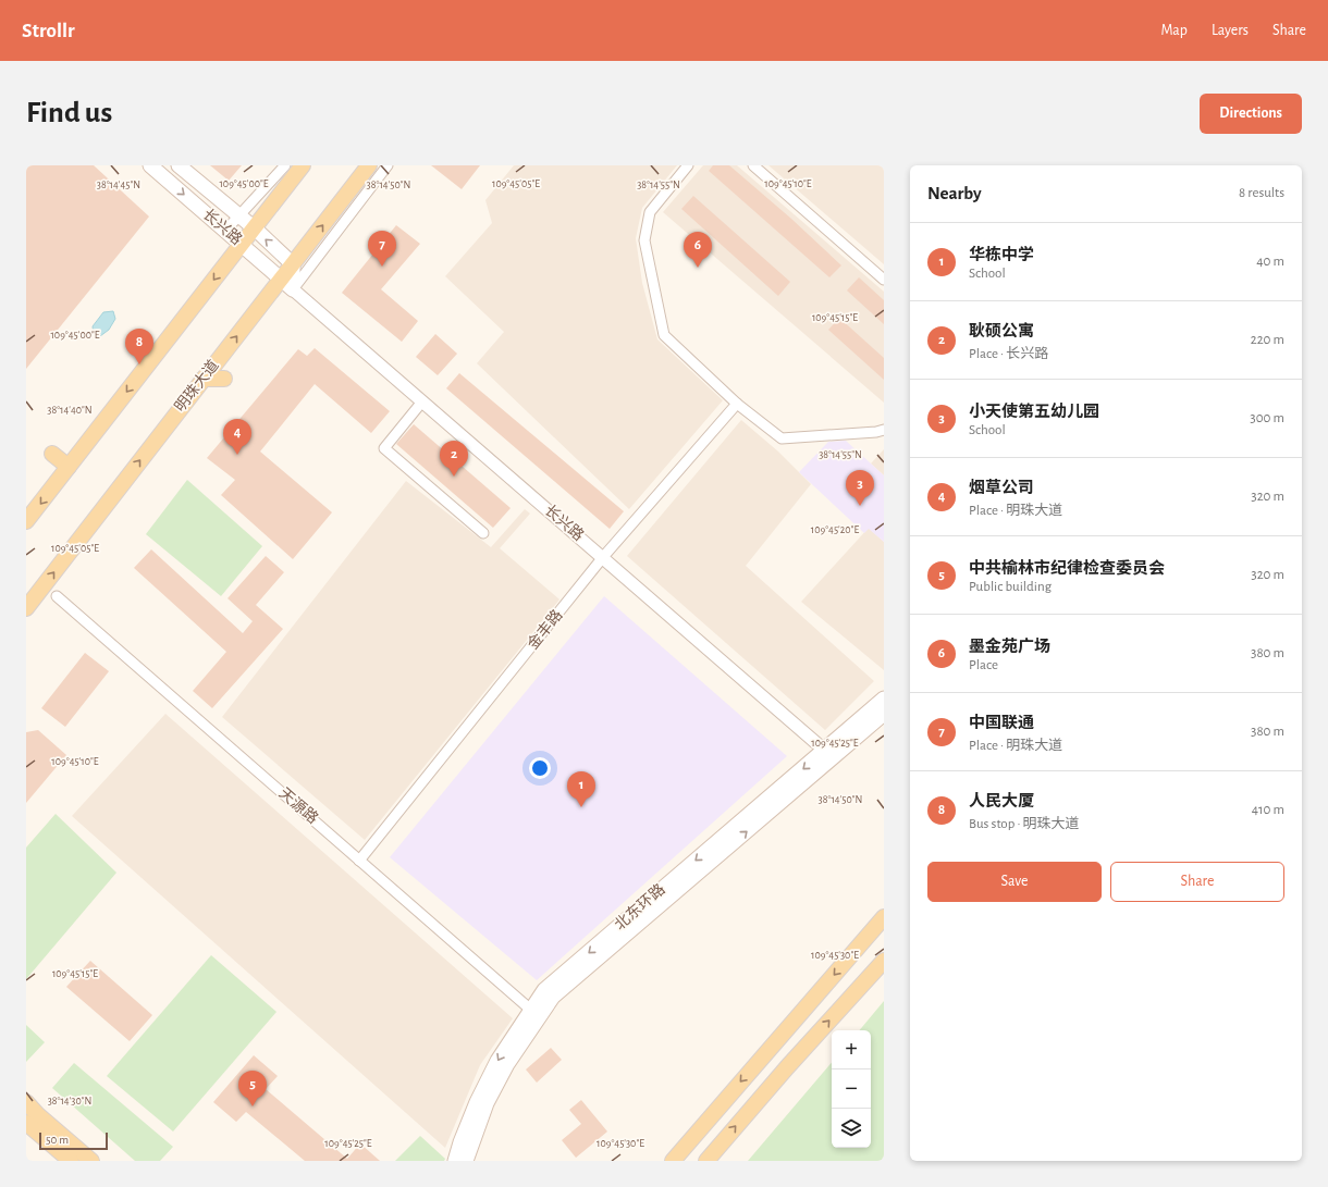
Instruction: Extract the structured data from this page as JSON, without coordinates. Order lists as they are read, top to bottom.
{
  "streets": {
    "main road": ["长兴路", "明珠大道", "北东环路"],
    "street": ["金丰路", "天源路"]
  },
  "crossings": [
    ["长兴路", "明珠大道"],
    ["长兴路", "金丰路"],
    ["长兴路", "北东环路"],
    ["金丰路", "天源路"],
    ["天源路", "北东环路"]
  ],
  "scale_bar": "50 m",
  "page": {
    "header": "Strollr",
    "nav": ["Map", "Layers", "Share"],
    "buttons": [
      "Directions",
      ["Save", "Share"]
    ],
    "title": "Find us",
    "heading": ["Nearby", "8 results"],
    "list": [
      {
        "mark": "1",
        "name": "华栋中学",
        "note": "School",
        "value": "40 m"
      },
      {
        "mark": "2",
        "name": "耿硕公寓",
        "note": "Place · 长兴路",
        "value": "220 m"
      },
      {
        "mark": "3",
        "name": "小天使第五幼儿园",
        "note": "School",
        "value": "300 m"
      },
      {
        "mark": "4",
        "name": "烟草公司",
        "note": "Place · 明珠大道",
        "value": "320 m"
      },
      {
        "mark": "5",
        "name": "中共榆林市纪律检查委员会",
        "note": "Public building",
        "value": "320 m"
      },
      {
        "mark": "6",
        "name": "墨金苑广场",
        "note": "Place",
        "value": "380 m"
      },
      {
        "mark": "7",
        "name": "中国联通",
        "note": "Place · 明珠大道",
        "value": "380 m"
      },
      {
        "mark": "8",
        "name": "人民大厦",
        "note": "Bus stop · 明珠大道",
        "value": "410 m"
      }
    ],
    "pins": [
      "7",
      "6",
      "8",
      "4",
      "2",
      "3",
      "1",
      "5"
    ],
    "map_buttons": ["+", "−"],
    "scale": "50 m"
  },
  "coordinates": [
    "109°45'00\"E",
    "109°45'05\"E",
    "109°45'10\"E",
    "38°14'45\"N",
    "38°14'50\"N",
    "38°14'55\"N",
    "109°45'15\"E",
    "38°14'40\"N",
    "109°45'20\"E",
    "109°45'25\"E",
    "109°45'30\"E",
    "38°14'30\"N"
  ]
}
